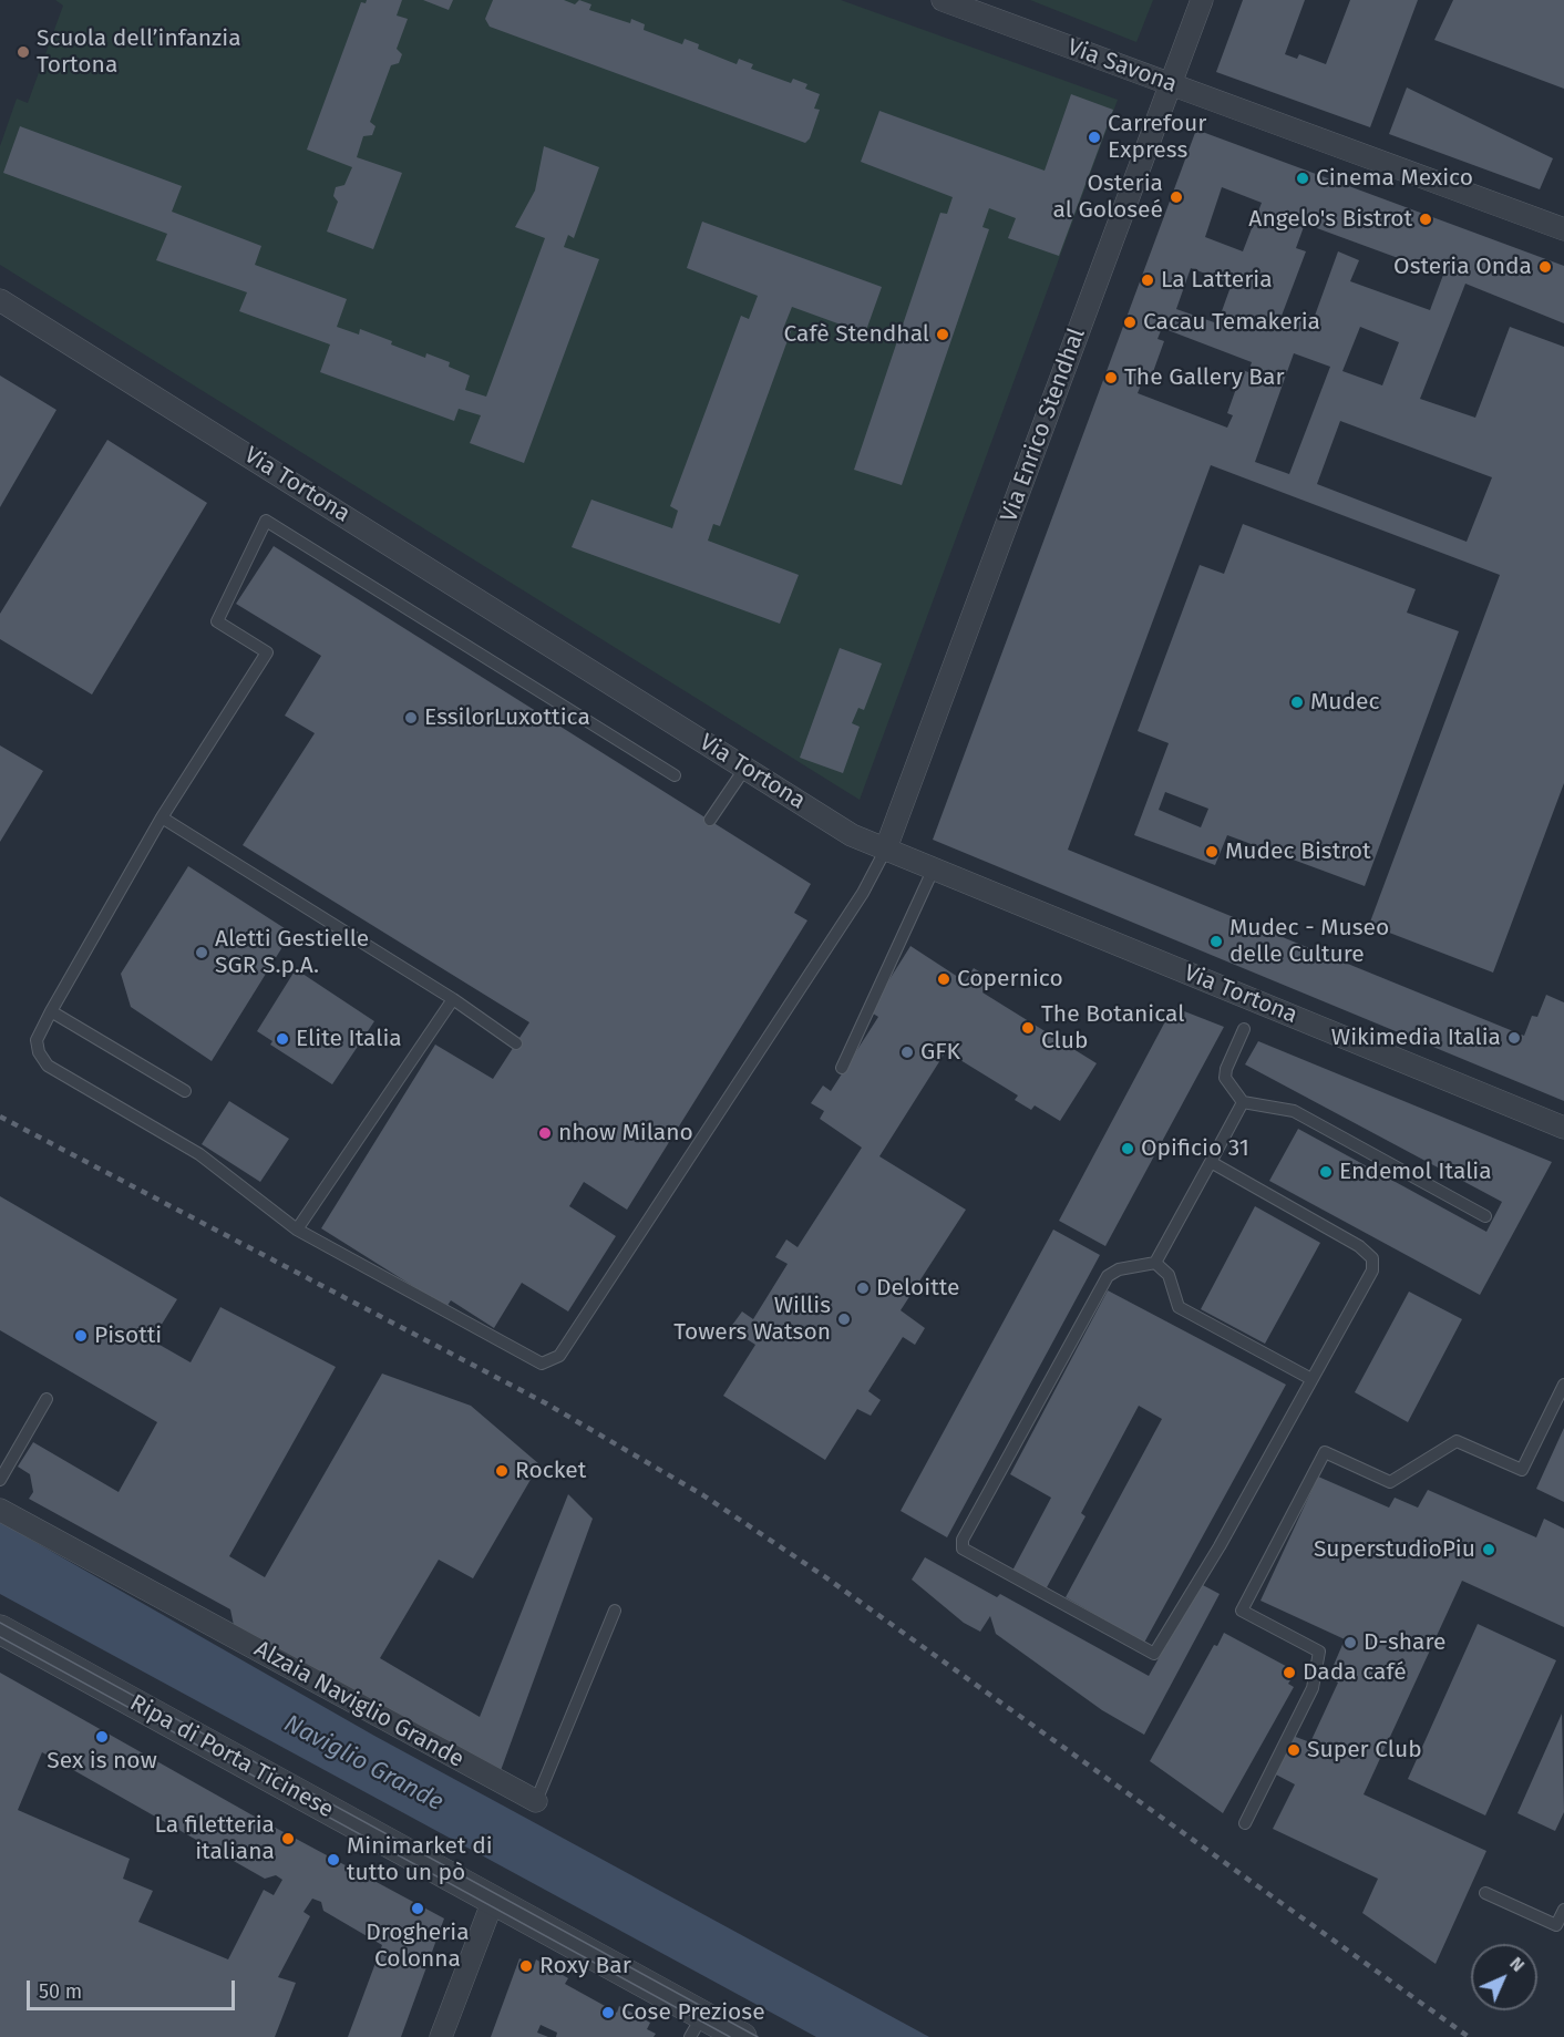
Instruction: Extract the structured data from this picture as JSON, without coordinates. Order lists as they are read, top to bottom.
{
  "streets": {
    "street": [
      "Via Savona",
      "Via Enrico Stendhal",
      "Via Tortona",
      "Alzaia Naviglio Grande",
      "Ripa di Porta Ticinese"
    ]
  },
  "crossings": [
    ["Via Savona", "Via Enrico Stendhal"],
    ["Via Enrico Stendhal", "Via Tortona"]
  ],
  "water": ["Naviglio Grande"],
  "places": [
    "Scuola dell’infanzia Tortona",
    "Carrefour Express",
    "Cinema Mexico",
    "Osteria al Goloseé",
    "Angelo's Bistrot",
    "Osteria Onda",
    "La Latteria",
    "Cacau Temakeria",
    "Cafè Stendhal",
    "The Gallery Bar",
    "Mudec",
    "EssilorLuxottica",
    "Mudec Bistrot",
    "Mudec - Museo delle Culture",
    "Aletti Gestielle SGR S.p.A.",
    "Copernico",
    "The Botanical Club",
    "Wikimedia Italia",
    "Elite Italia",
    "GFK",
    "nhow Milano",
    "Opificio 31",
    "Endemol Italia",
    "Deloitte",
    "Willis Towers Watson",
    "Pisotti",
    "Rocket",
    "SuperstudioPiu",
    "D-share",
    "Dada café",
    "Sex is now",
    "Super Club",
    "La filetteria italiana",
    "Minimarket di tutto un pò",
    "Drogheria Colonna",
    "Roxy Bar",
    "Cose Preziose"
  ],
  "scale_bar": "50 m",
  "north": "top right"
}
